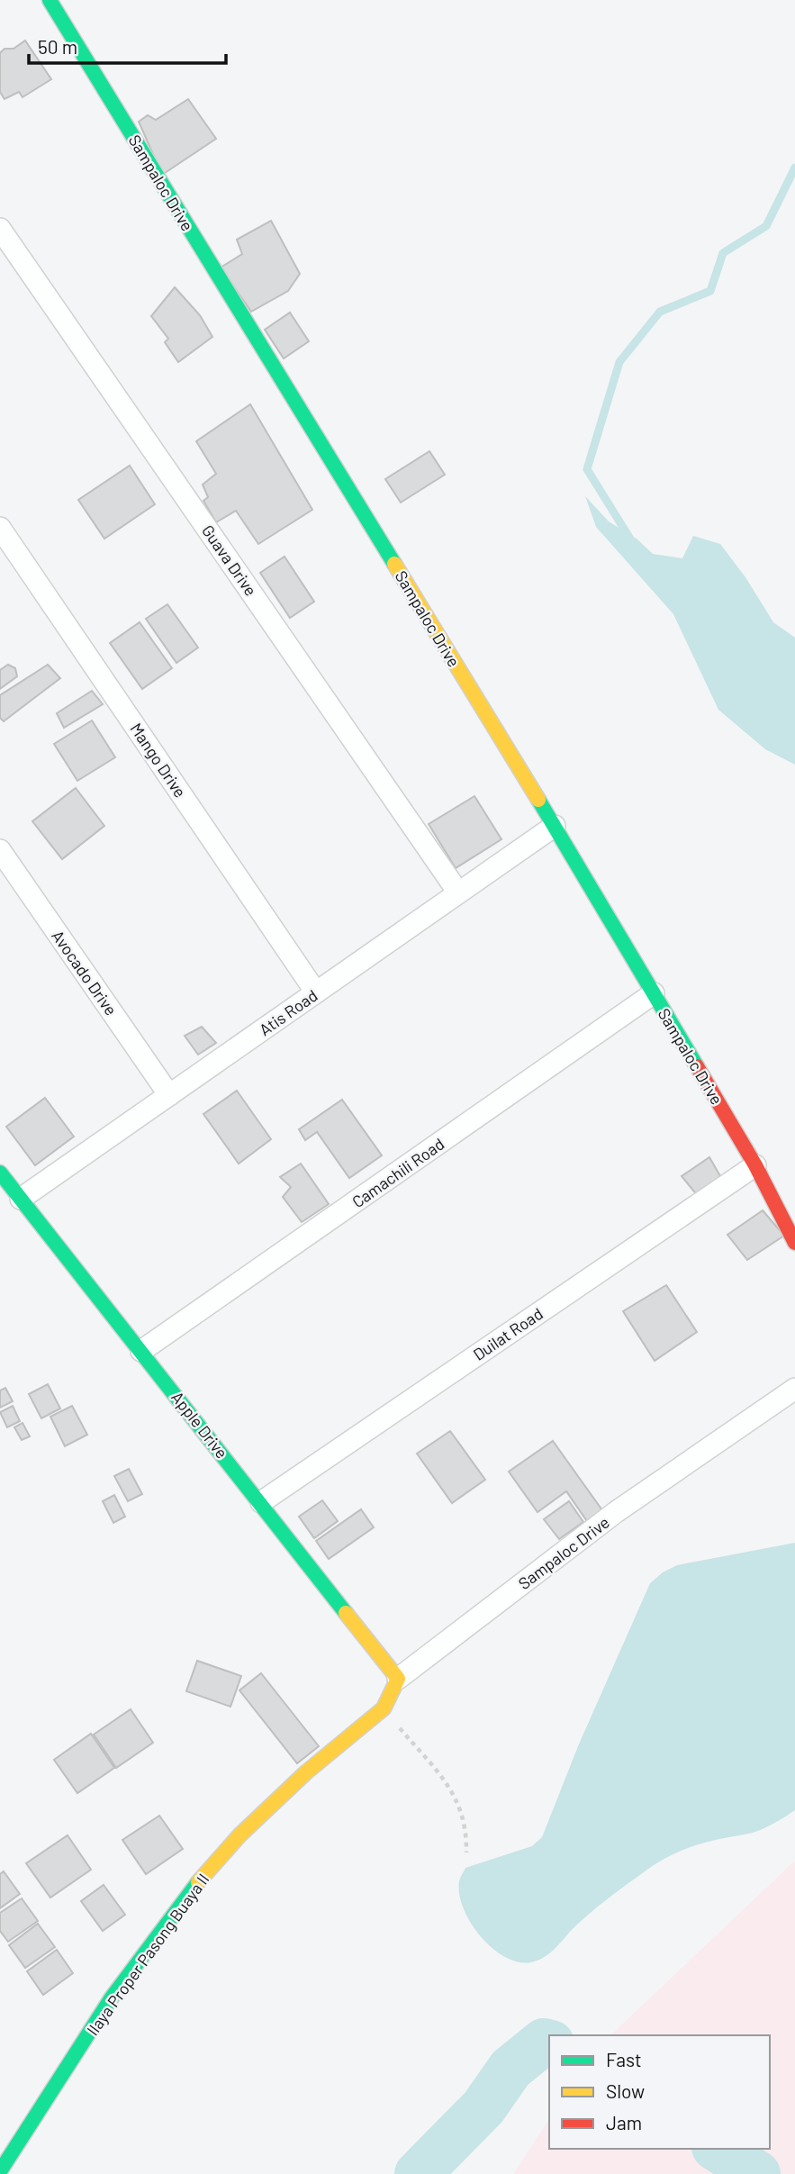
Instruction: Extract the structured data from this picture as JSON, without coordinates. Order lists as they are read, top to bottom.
{
  "streets": {
    "street": [
      "Sampaloc Drive",
      "Guava Drive",
      "Mango Drive",
      "Avocado Drive",
      "Atis Road",
      "Camachili Road",
      "Duilat Road",
      "Apple Drive",
      "Ilaya Proper Pasong Buaya II"
    ]
  },
  "crossings": [
    ["Sampaloc Drive", "Atis Road"],
    ["Sampaloc Drive", "Camachili Road"],
    ["Sampaloc Drive", "Duilat Road"],
    ["Sampaloc Drive", "Apple Drive"],
    ["Sampaloc Drive", "Ilaya Proper Pasong Buaya II"],
    ["Guava Drive", "Atis Road"],
    ["Mango Drive", "Atis Road"],
    ["Avocado Drive", "Atis Road"],
    ["Atis Road", "Apple Drive"],
    ["Camachili Road", "Apple Drive"],
    ["Duilat Road", "Apple Drive"],
    ["Apple Drive", "Ilaya Proper Pasong Buaya II"]
  ],
  "legend": ["Fast", "Slow", "Jam"],
  "scale_bar": "50 m"
}
